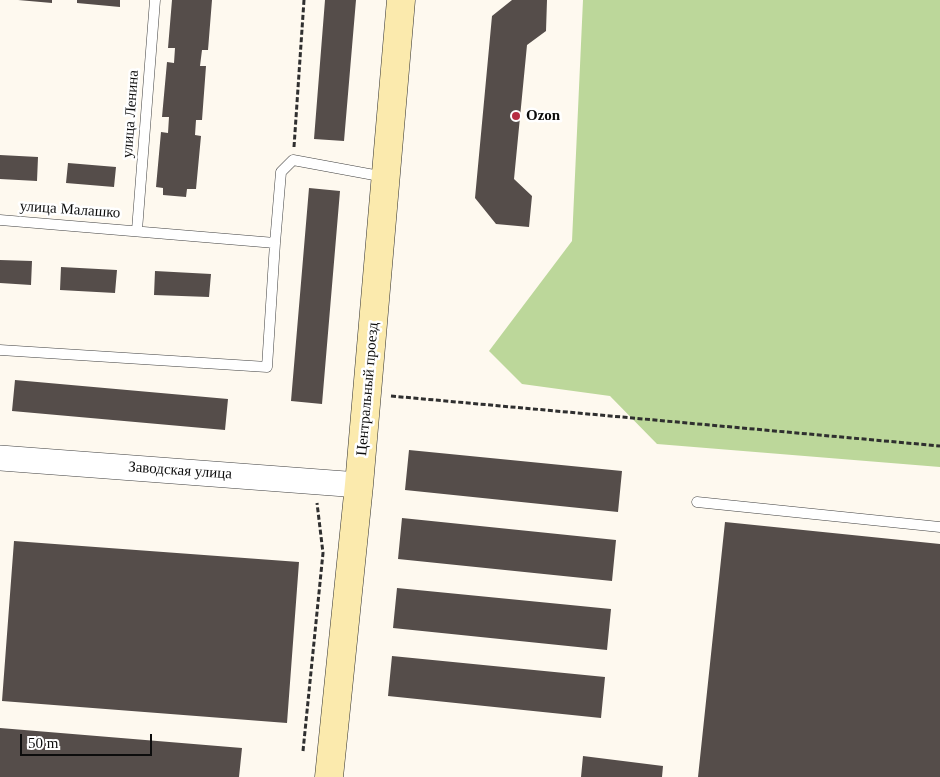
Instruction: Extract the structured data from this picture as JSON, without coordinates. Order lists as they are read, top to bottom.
{
  "streets": {
    "main road": ["Центральный проезд"],
    "street": ["Заводская улица"],
    "lane": ["улица Ленина", "улица Малашко"]
  },
  "crossings": [
    ["улица Ленина", "улица Малашко"],
    ["Центральный проезд", "Заводская улица"]
  ],
  "places": ["Ozon"],
  "scale_bar": "50 m"
}
